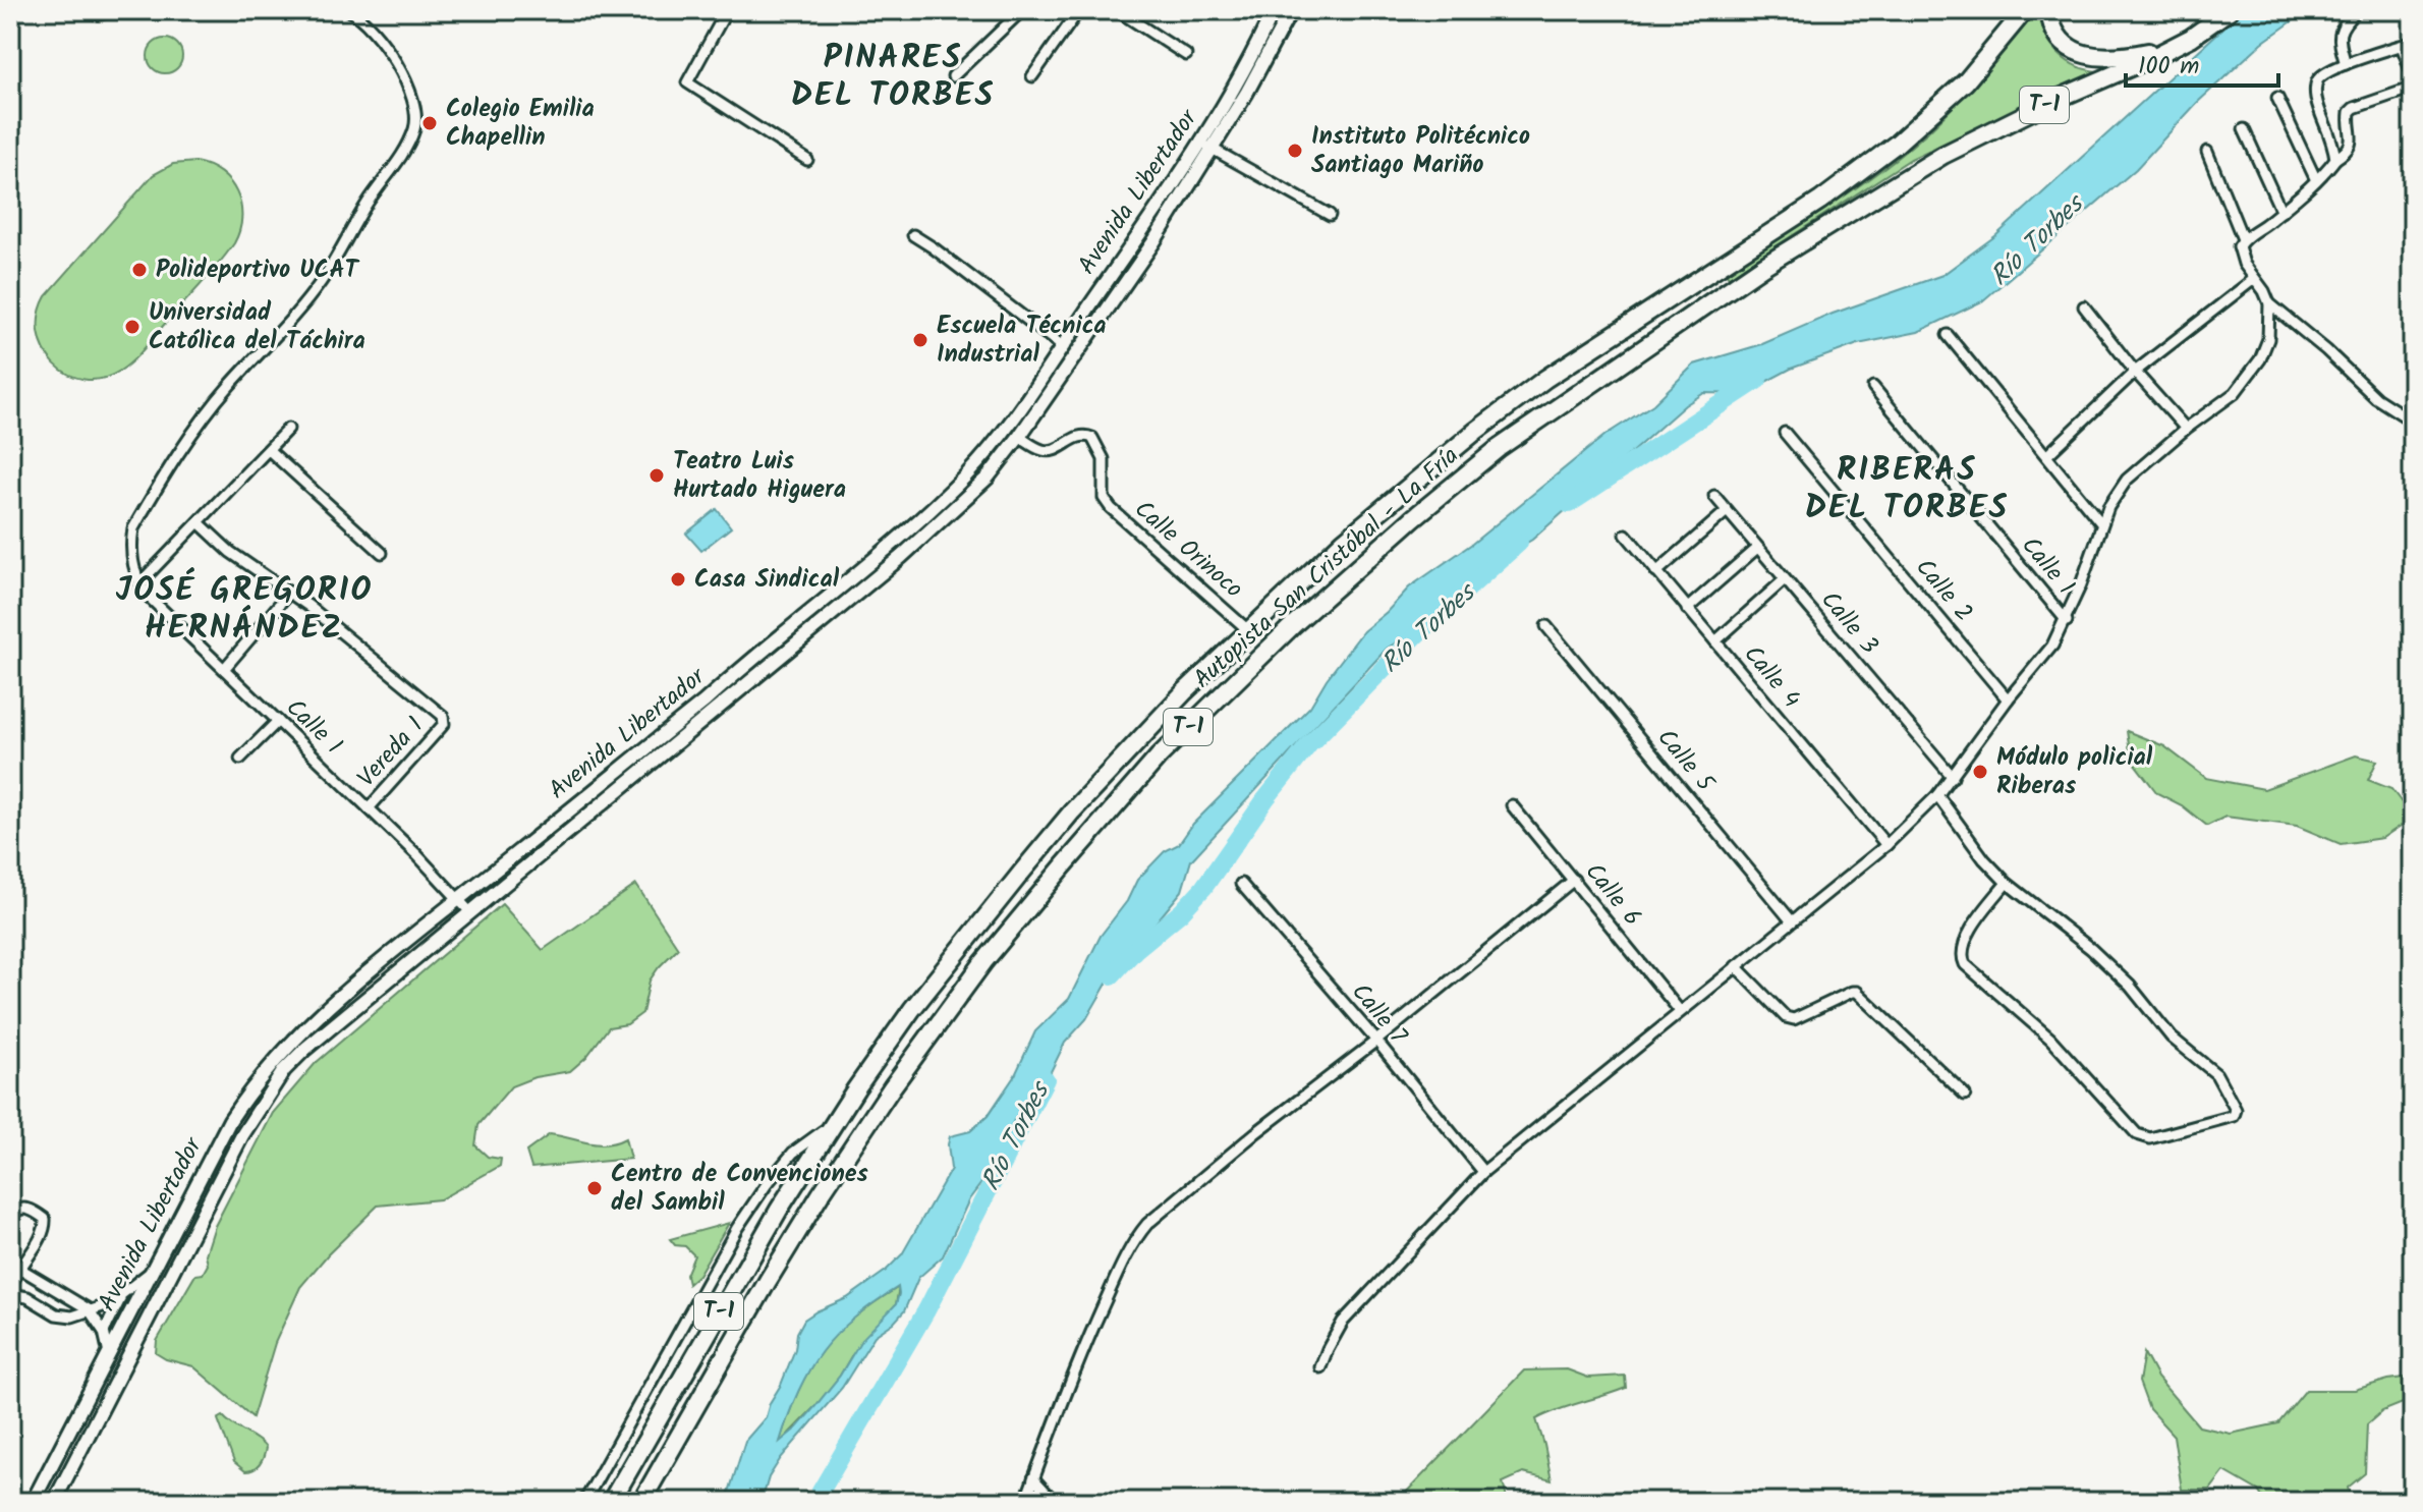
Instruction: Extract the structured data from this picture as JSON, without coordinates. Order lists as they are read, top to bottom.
{
  "streets": {
    "highway": ["T-1", "Autopista San Cristóbal - La Fría"],
    "main road": ["Avenida Libertador"],
    "street": [
      "Calle Orinoco",
      "Calle 1",
      "Calle 2",
      "Calle 3",
      "Calle 4",
      "Vereda 1",
      "Calle 5",
      "Calle 6",
      "Calle 7"
    ]
  },
  "crossings": [
    ["Avenida Libertador", "Calle Orinoco"],
    ["Avenida Libertador", "Calle 1"],
    ["Calle Orinoco", "Autopista San Cristóbal - La Fría"],
    ["Calle 1", "Vereda 1"]
  ],
  "districts": ["PINARES DEL TORBES", "RIBERAS DEL TORBES", "JOSÉ GREGORIO HERNÁNDEZ"],
  "water": ["Río Torbes"],
  "places": [
    "Colegio Emilia Chapellin",
    "Instituto Politécnico Santiago Mariño",
    "Polideportivo UCAT",
    "Universidad Católica del Táchira",
    "Escuela Técnica Industrial",
    "Teatro Luis Hurtado Higuera",
    "Casa Sindical",
    "Módulo policial Riberas",
    "Centro de Convenciones del Sambil"
  ],
  "scale_bar": "100 m"
}
